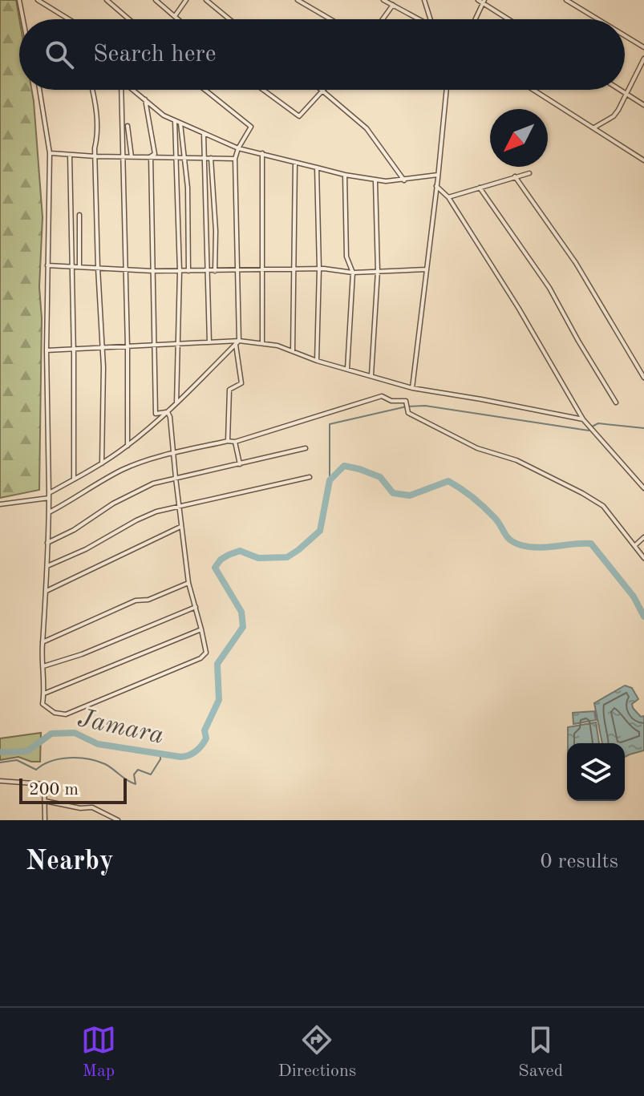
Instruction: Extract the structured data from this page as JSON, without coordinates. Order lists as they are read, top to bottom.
{
  "water": ["Jamara"],
  "scale_bar": "200 m",
  "north": "bottom left",
  "page": {
    "search": "Search here",
    "scale": "200 m",
    "heading": ["Nearby", "0 results"],
    "nav": ["Map", "Directions", "Saved"]
  }
}
